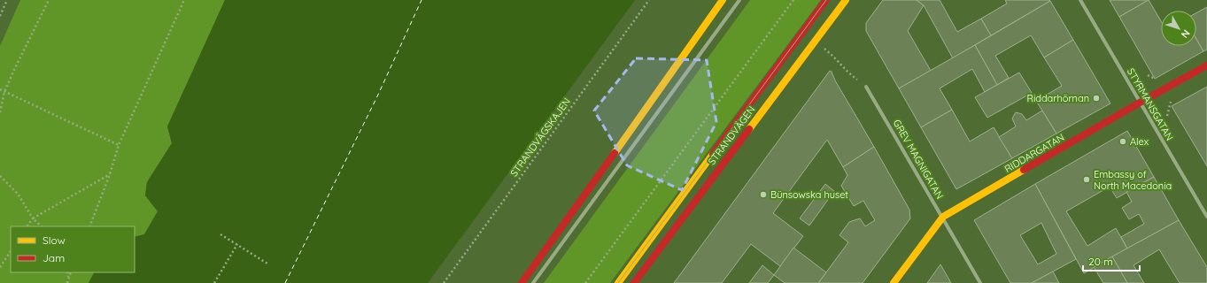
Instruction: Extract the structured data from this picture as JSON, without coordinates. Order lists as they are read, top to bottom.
{
  "streets": {
    "street": [
      "STYRMANSGATAN",
      "STRANDVÄGEN",
      "RIDDARGATAN",
      "GREV MAGNIGATAN"
    ],
    "path": ["STRANDVÄGSKAJEN"]
  },
  "crossings": [
    ["STYRMANSGATAN", "RIDDARGATAN"],
    ["RIDDARGATAN", "GREV MAGNIGATAN"]
  ],
  "places": [
    "Riddarhörnan",
    "Alex",
    "Embassy of North Macedonia",
    "Bünsowska huset"
  ],
  "legend": ["Slow", "Jam"],
  "scale_bar": "20 m",
  "north": "bottom right"
}
